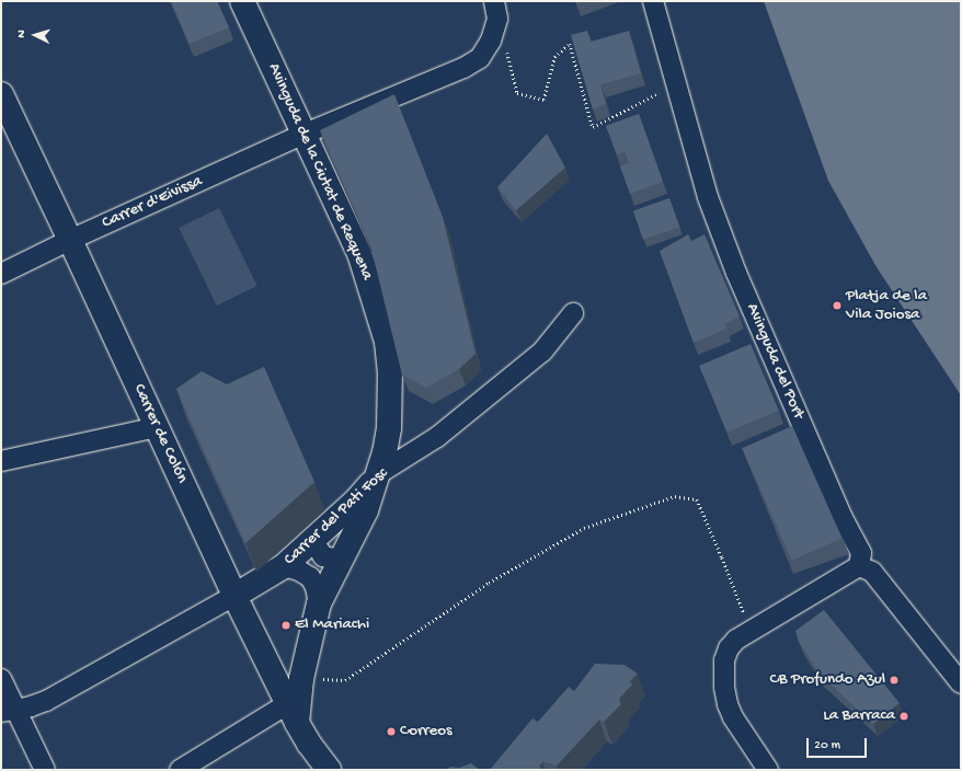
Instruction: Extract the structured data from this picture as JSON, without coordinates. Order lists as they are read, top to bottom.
{
  "streets": {
    "street": [
      "Avinguda de la Ciutat de Requena",
      "Carrer d'Eivissa",
      "Avinguda del Port",
      "Carrer de Colón",
      "Carrer del Pati Fosc"
    ]
  },
  "crossings": [
    ["Avinguda de la Ciutat de Requena", "Carrer d'Eivissa"],
    ["Avinguda de la Ciutat de Requena", "Carrer de Colón"],
    ["Avinguda de la Ciutat de Requena", "Carrer del Pati Fosc"],
    ["Carrer d'Eivissa", "Carrer de Colón"],
    ["Carrer de Colón", "Carrer del Pati Fosc"]
  ],
  "places": [
    "Platja de la Vila Joiosa",
    "El Mariachi",
    "CB Profundo Azul",
    "La Barraca",
    "Correos"
  ],
  "scale_bar": "20 m",
  "north": "left"
}
